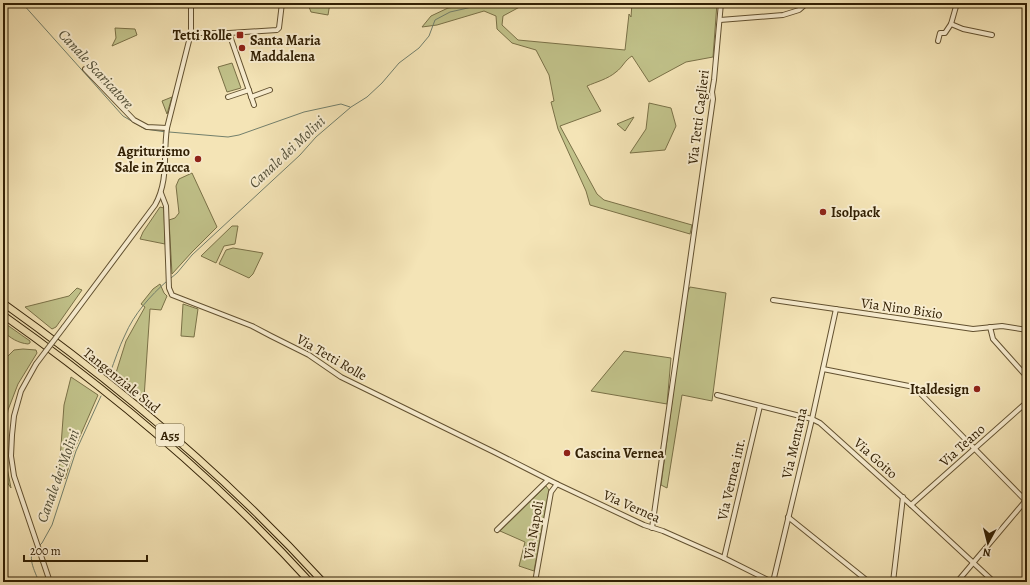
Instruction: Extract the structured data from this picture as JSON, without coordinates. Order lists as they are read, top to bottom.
{
  "streets": {
    "highway": ["Tangenziale Sud", "A55"],
    "street": [
      "Via Tetti Caglieri",
      "Via Nino Bixio",
      "Via Tetti Rolle",
      "Via Mentana",
      "Via Teano",
      "Via Goito",
      "Via Vernea int.",
      "Via Vernea",
      "Via Napoli"
    ]
  },
  "crossings": [
    ["Via Tetti Caglieri", "Via Vernea"],
    ["Via Nino Bixio", "Via Mentana"],
    ["Via Tetti Rolle", "Via Vernea"],
    ["Via Mentana", "Via Goito"],
    ["Via Mentana", "Via Vernea"],
    ["Via Teano", "Via Goito"],
    ["Via Goito", "Via Vernea int."],
    ["Via Vernea int.", "Via Vernea"],
    ["Via Vernea", "Via Napoli"]
  ],
  "water": ["Canale Scaricatore", "Canale dei Molini"],
  "places": {
    "transit": ["Tetti Rolle"],
    "other": [
      "Santa Maria Maddalena",
      "Agriturismo Sale in Zucca",
      "Isolpack",
      "Italdesign",
      "Cascina Vernea"
    ]
  },
  "scale_bar": "200 m",
  "north": "bottom"
}
